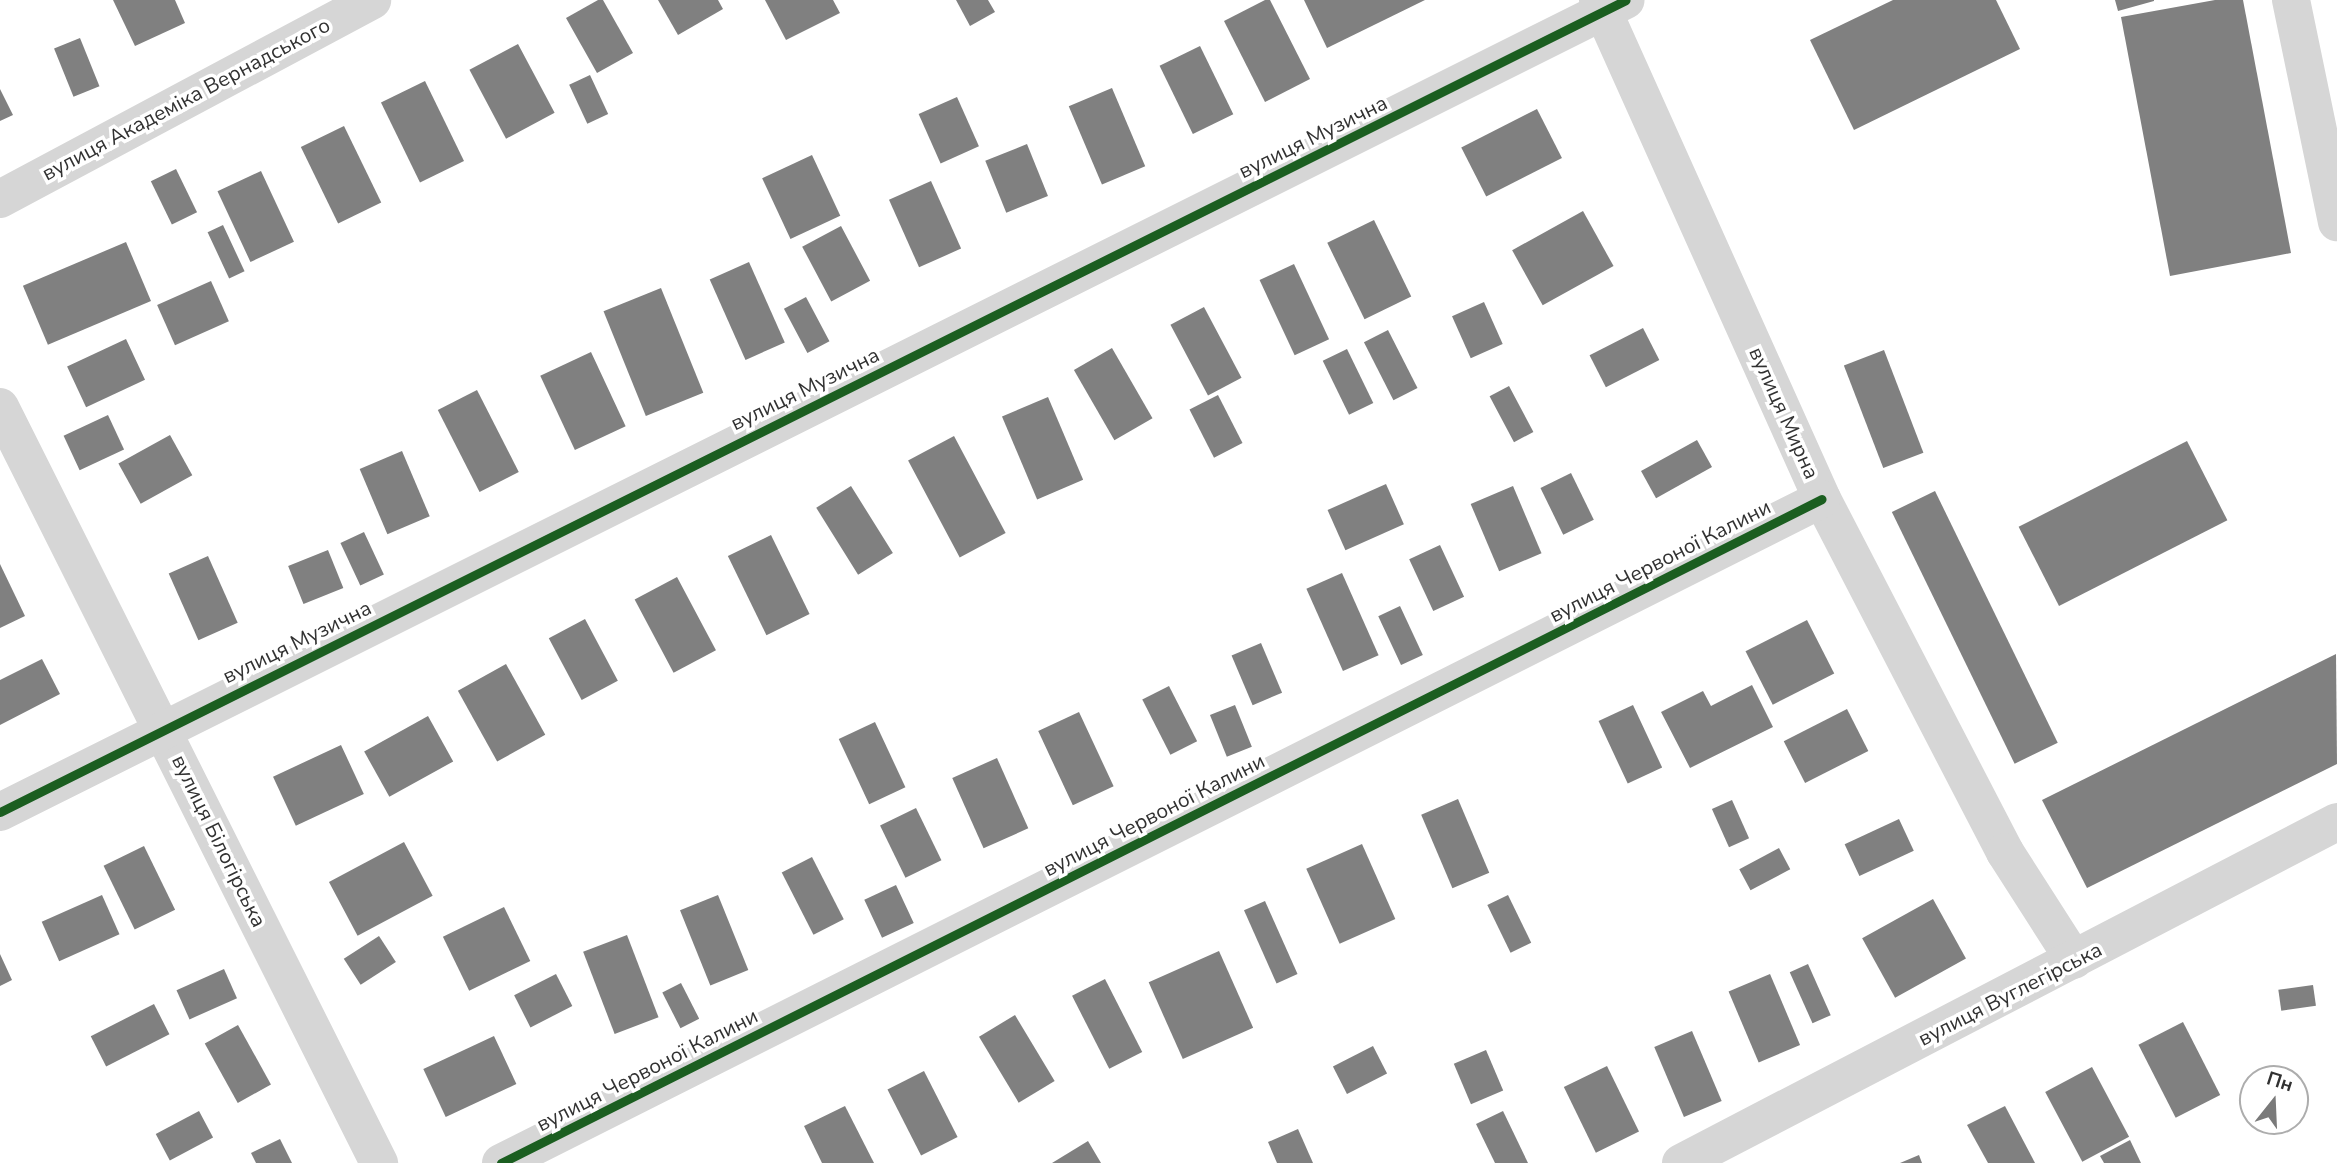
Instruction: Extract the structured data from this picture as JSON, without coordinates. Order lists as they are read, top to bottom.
{
  "streets": {
    "street": [
      "вулиця Академіка Вернадського",
      "вулиця Музична",
      "вулиця Мирна",
      "вулиця Червоної Калини",
      "вулиця Білогірська",
      "вулиця Вуглегірська"
    ]
  },
  "crossings": [
    ["вулиця Музична", "вулиця Мирна"],
    ["вулиця Музична", "вулиця Білогірська"],
    ["вулиця Мирна", "вулиця Червоної Калини"],
    ["вулиця Мирна", "вулиця Вуглегірська"]
  ],
  "north": "top"
}
